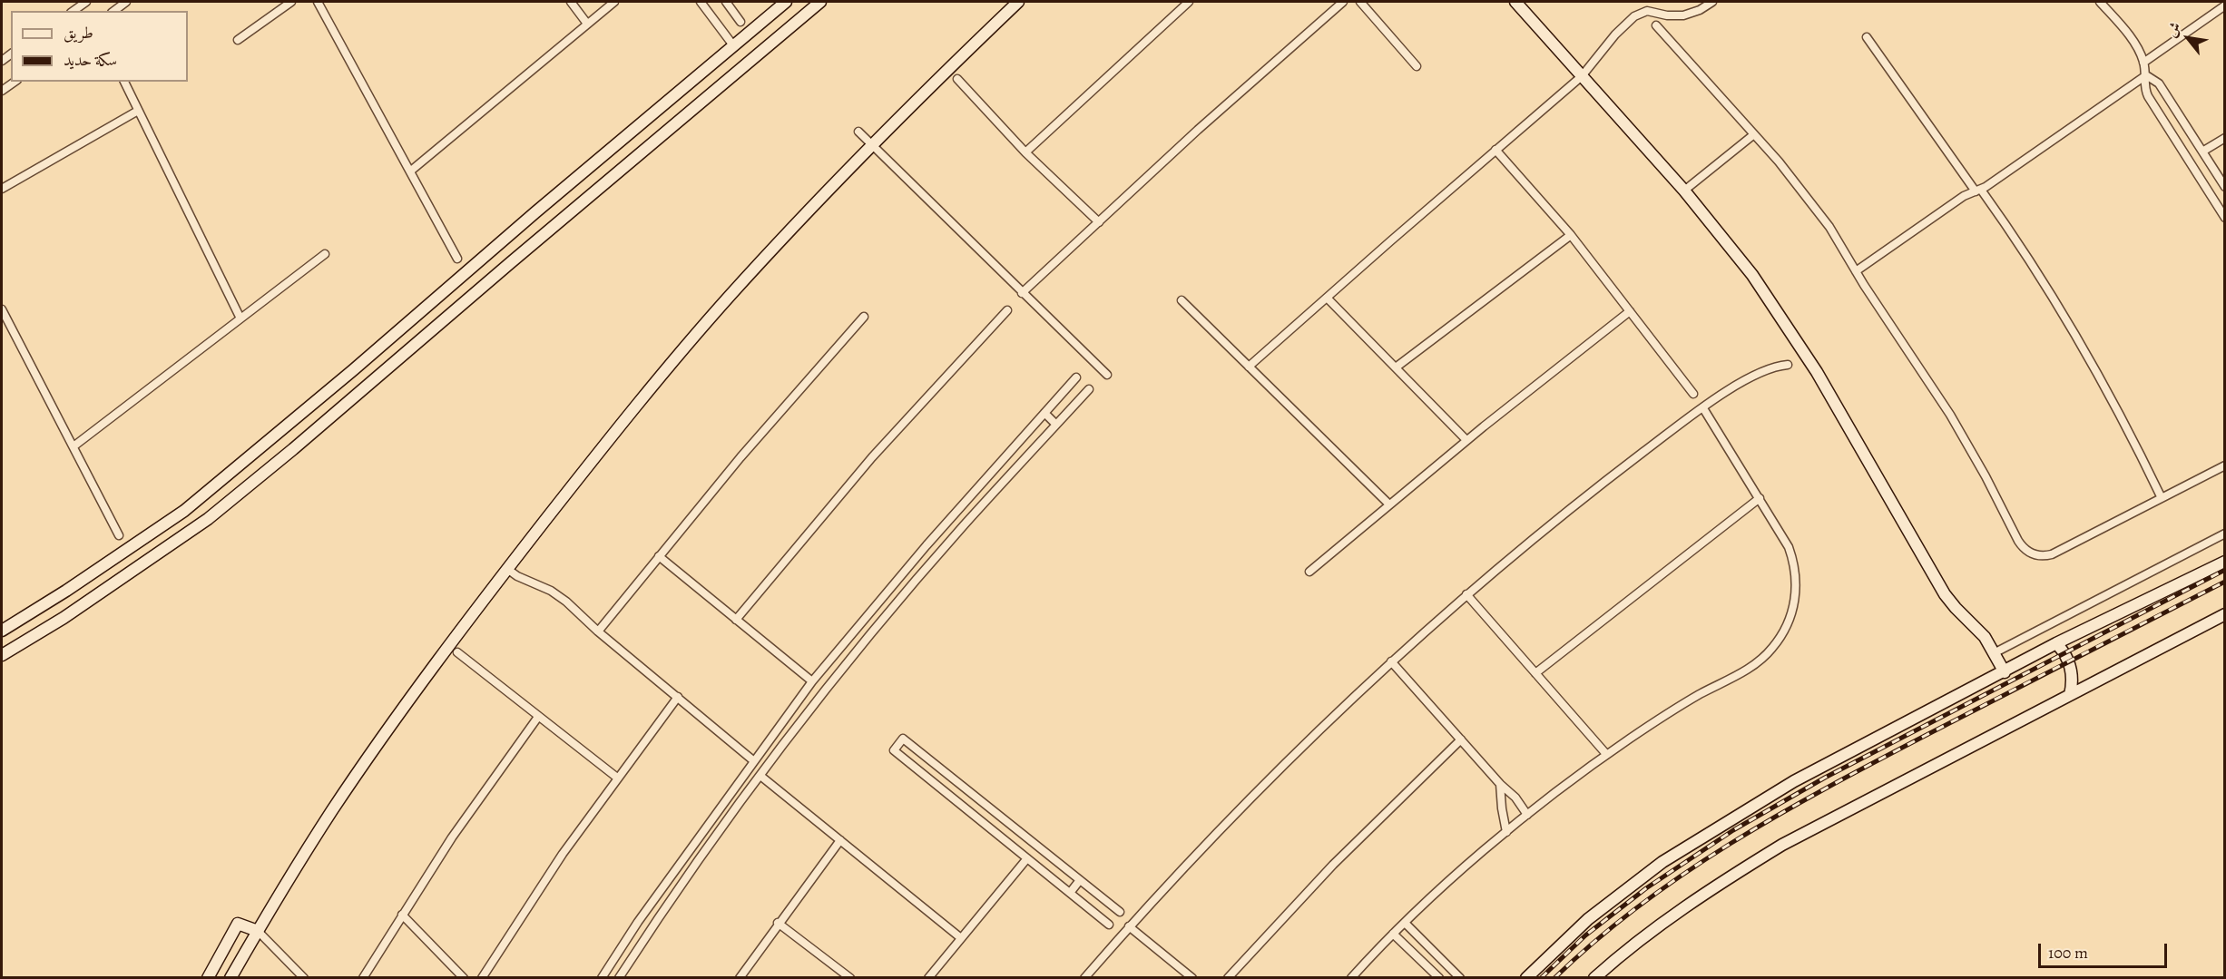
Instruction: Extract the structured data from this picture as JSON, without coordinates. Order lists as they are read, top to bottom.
{
  "legend": ["طريق", "سكة حديد"],
  "scale_bar": "100 m",
  "north": "top left"
}
